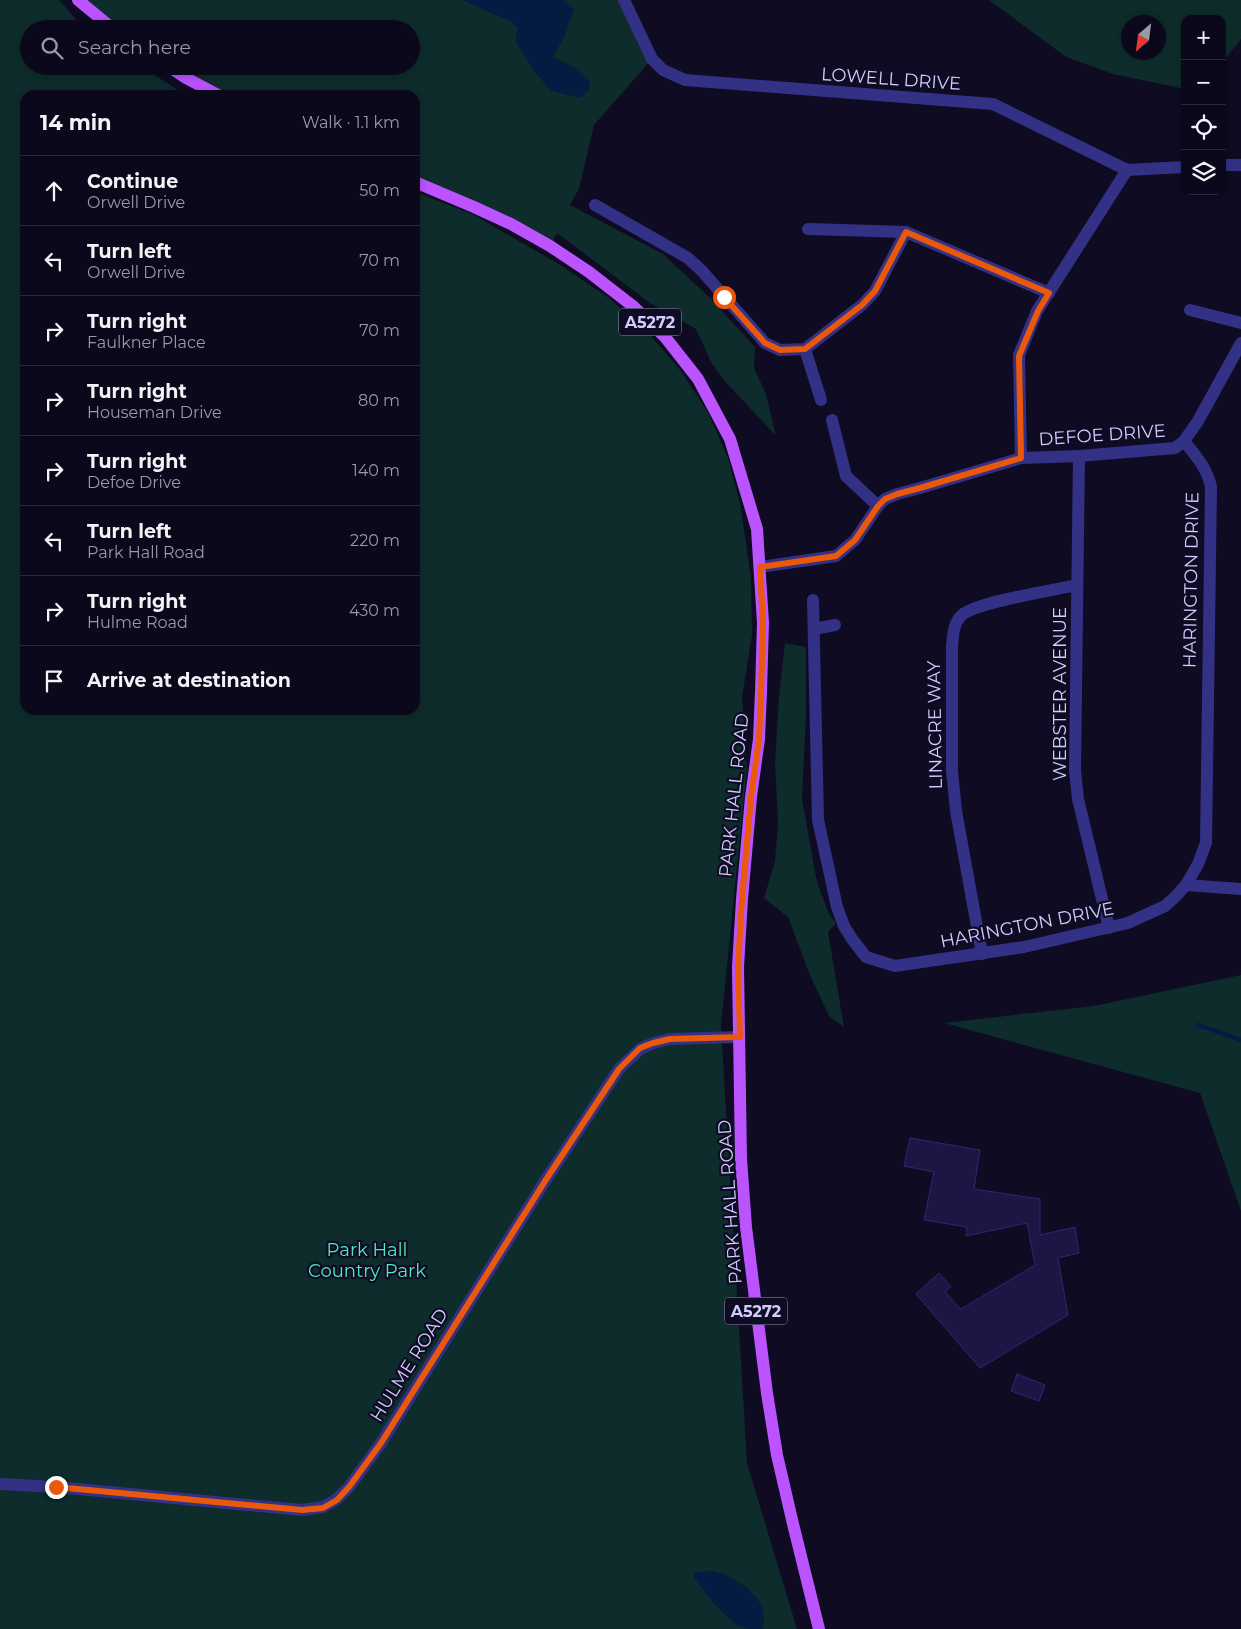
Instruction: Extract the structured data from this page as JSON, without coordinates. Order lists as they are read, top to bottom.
{
  "streets": {
    "main road": ["A5272", "PARK HALL ROAD"],
    "street": [
      "LOWELL DRIVE",
      "DEFOE DRIVE",
      "HARINGTON DRIVE",
      "WEBSTER AVENUE",
      "LINACRE WAY",
      "HULME ROAD"
    ]
  },
  "crossings": [
    ["DEFOE DRIVE", "HARINGTON DRIVE"],
    ["DEFOE DRIVE", "WEBSTER AVENUE"],
    ["DEFOE DRIVE", "PARK HALL ROAD"],
    ["HARINGTON DRIVE", "WEBSTER AVENUE"],
    ["HARINGTON DRIVE", "LINACRE WAY"],
    ["WEBSTER AVENUE", "LINACRE WAY"],
    ["PARK HALL ROAD", "HULME ROAD"]
  ],
  "parks": ["Park Hall Country Park"],
  "north": "bottom left",
  "page": {
    "map_buttons": ["+", "−"],
    "search": "Search here",
    "heading": ["14 min", "Walk · 1.1 km"],
    "list": [
      ["Continue", "Orwell Drive", "50 m"],
      ["Turn left", "Orwell Drive", "70 m"],
      ["Turn right", "Faulkner Place", "70 m"],
      ["Turn right", "Houseman Drive", "80 m"],
      ["Turn right", "Defoe Drive", "140 m"],
      ["Turn left", "Park Hall Road", "220 m"],
      ["Turn right", "Hulme Road", "430 m"],
      "Arrive at destination"
    ]
  }
}
